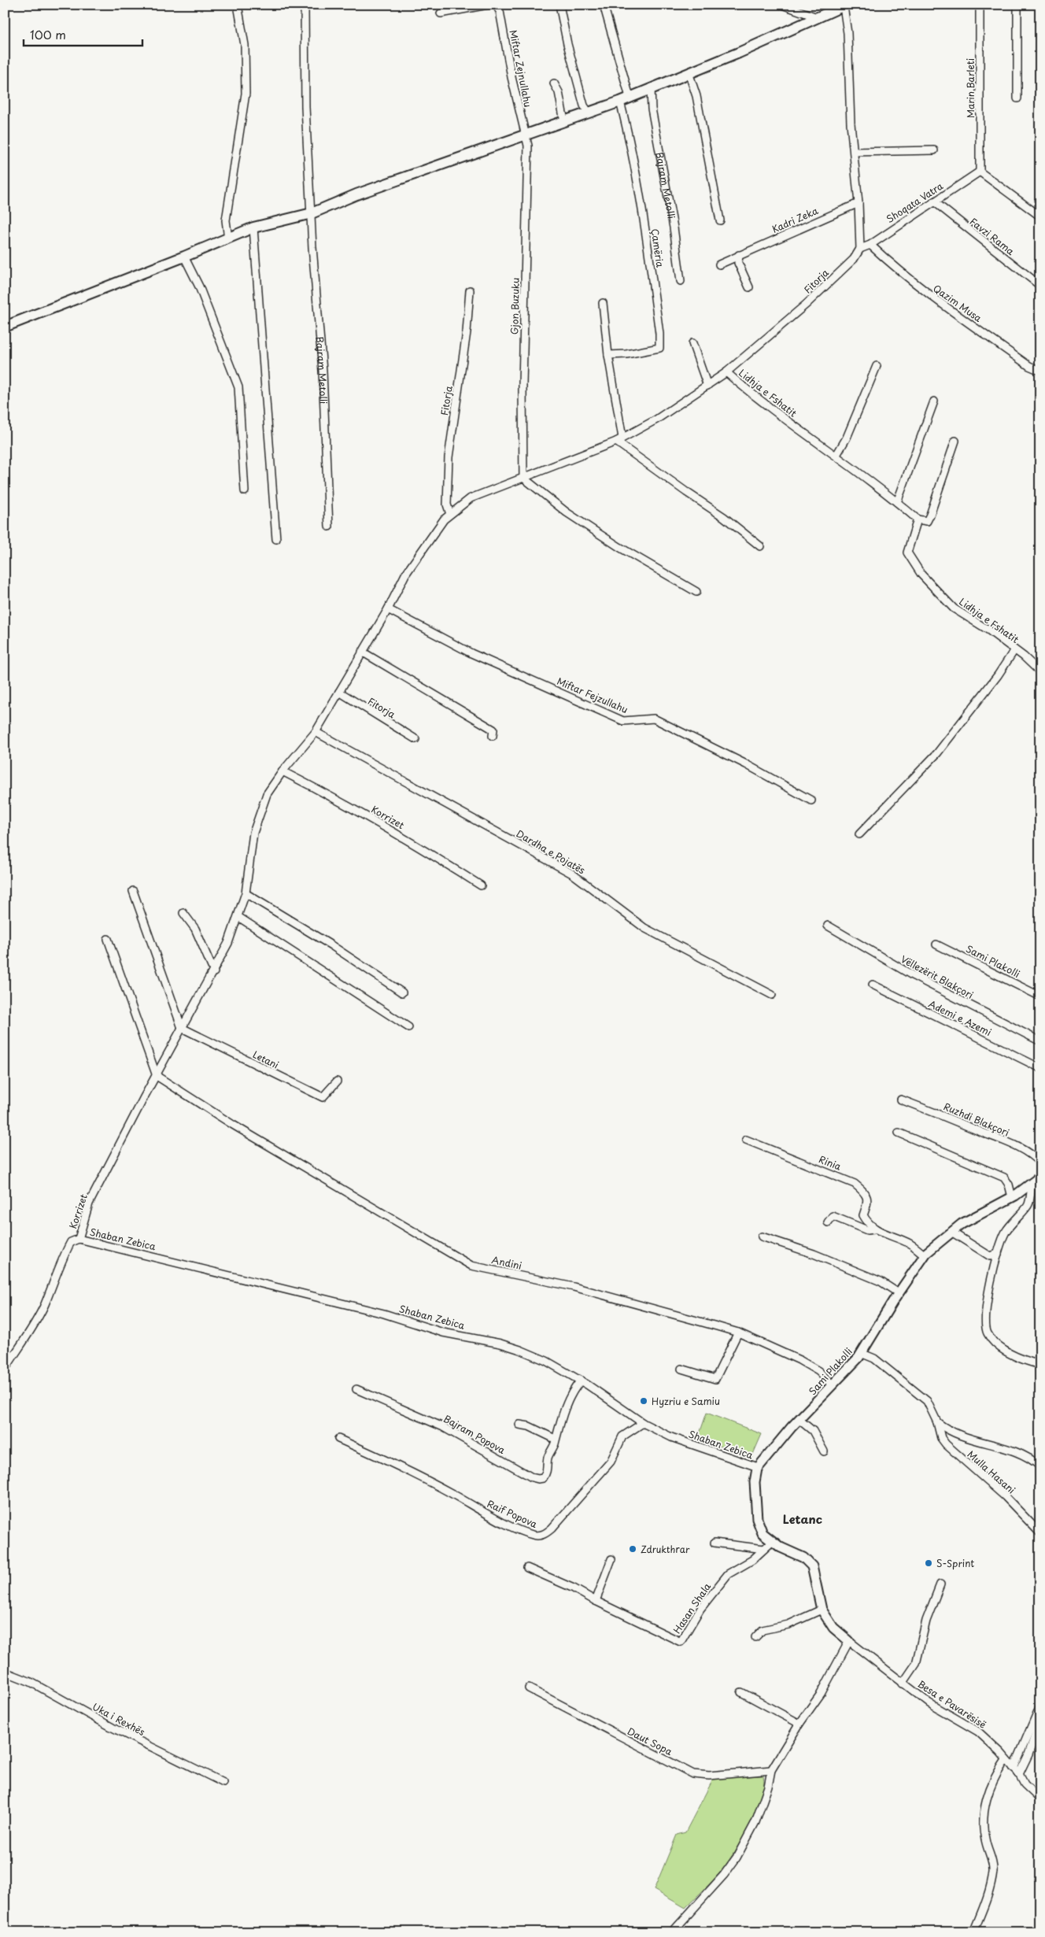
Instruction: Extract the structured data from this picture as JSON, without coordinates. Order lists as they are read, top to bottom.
{
  "streets": {
    "street": [
      "Miftar Zejnullahu",
      "Marin Barleti",
      "Bajram Metolli",
      "Shoqata Vatra",
      "Kadri Zeka",
      "Favzi Rama",
      "Çamëria",
      "Fitorja",
      "Qazim Musa",
      "Gjon Buzuku",
      "Lidhja e Fshatit",
      "Miftar Fejzullahu",
      "Korrizet",
      "Dardha e Pojatës",
      "Sami Plakolli",
      "Vëllezërit Blakçori",
      "Ademi e Azemi",
      "Letani",
      "Ruzhdi Blakçori",
      "Rinia",
      "Shaban Zebica",
      "Andini",
      "Bajram Popova",
      "Mulla Hasani",
      "Raif Popova",
      "Hasan Shala",
      "Besa e Pavarësisë",
      "Uka i Rexhës",
      "Daut Sopa"
    ]
  },
  "crossings": [
    ["Miftar Zejnullahu", "Gjon Buzuku"],
    ["Marin Barleti", "Shoqata Vatra"],
    ["Shoqata Vatra", "Favzi Rama"],
    ["Shoqata Vatra", "Fitorja"],
    ["Shoqata Vatra", "Qazim Musa"],
    ["Fitorja", "Gjon Buzuku"],
    ["Fitorja", "Lidhja e Fshatit"],
    ["Fitorja", "Miftar Fejzullahu"],
    ["Fitorja", "Korrizet"],
    ["Fitorja", "Dardha e Pojatës"],
    ["Korrizet", "Dardha e Pojatës"],
    ["Korrizet", "Letani"],
    ["Korrizet", "Shaban Zebica"],
    ["Korrizet", "Andini"],
    ["Sami Plakolli", "Shaban Zebica"],
    ["Sami Plakolli", "Andini"],
    ["Sami Plakolli", "Mulla Hasani"],
    ["Shaban Zebica", "Bajram Popova"],
    ["Shaban Zebica", "Raif Popova"]
  ],
  "districts": ["Letanc"],
  "places": ["Hyzriu e Samiu", "Zdrukthrar", "S-Sprint"],
  "scale_bar": "100 m"
}
